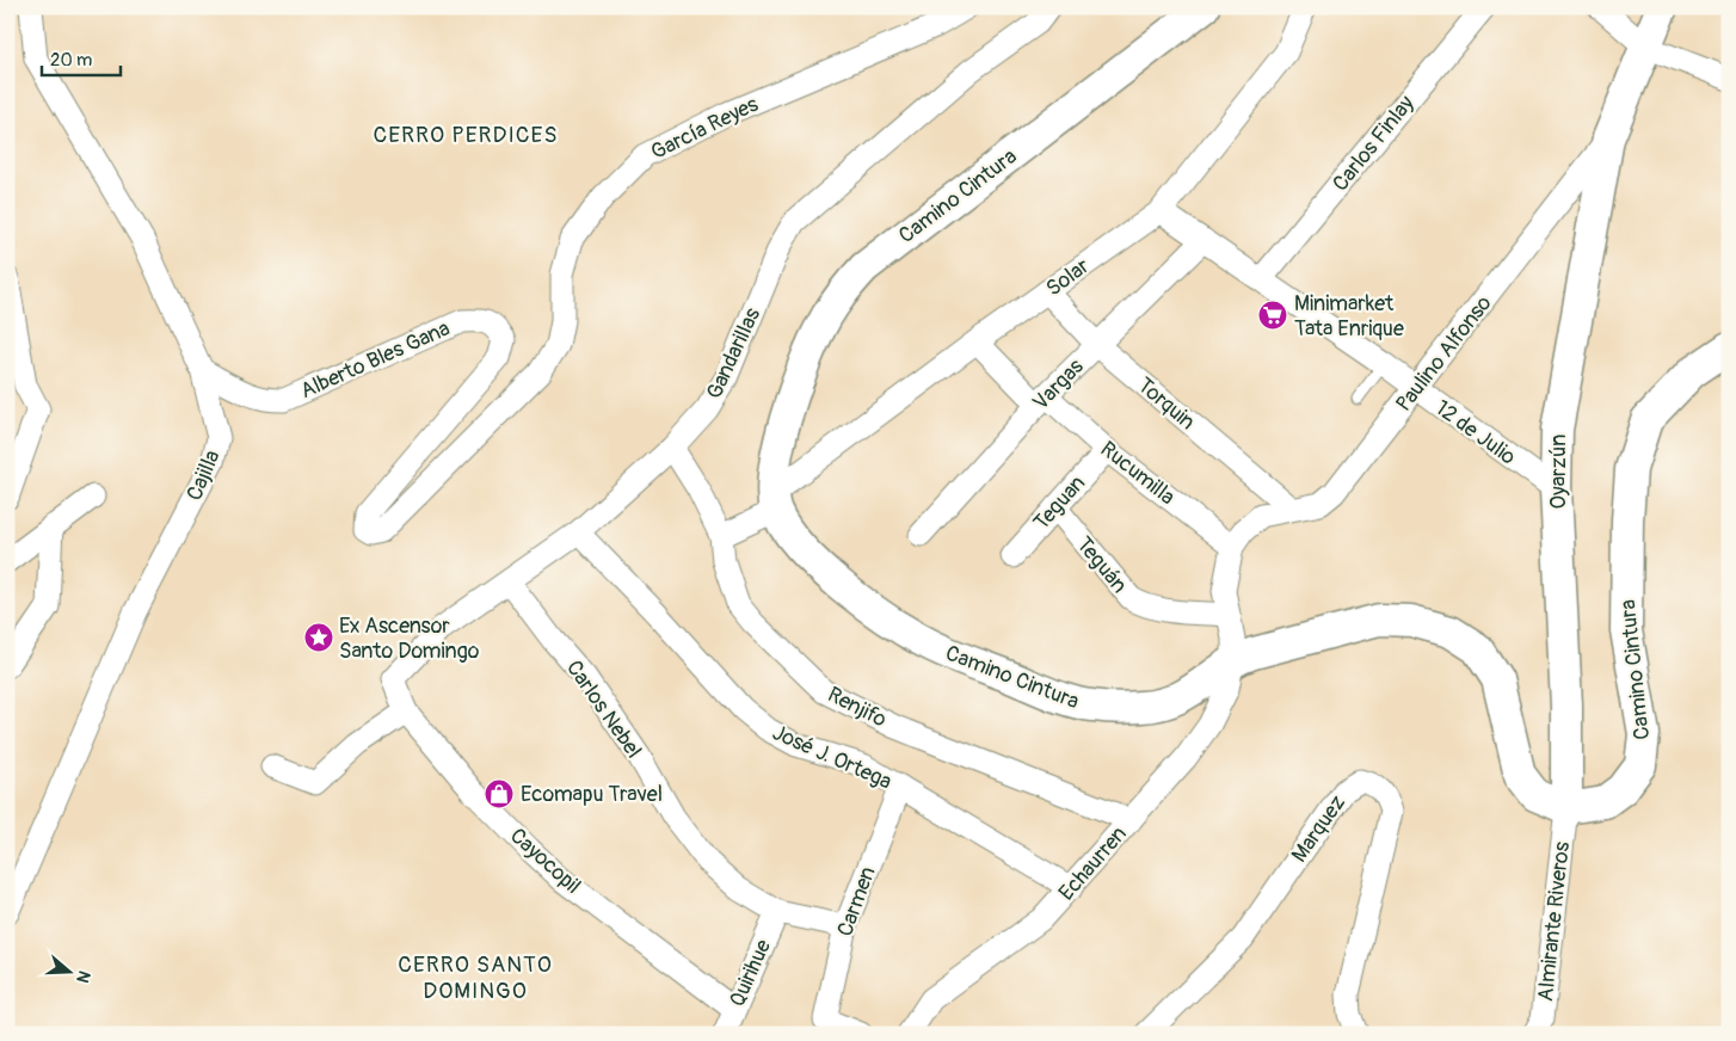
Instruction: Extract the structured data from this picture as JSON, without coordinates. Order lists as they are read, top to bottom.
{
  "streets": {
    "main road": ["Camino Cintura", "Paulino Alfonso", "Oyarzún"],
    "street": [
      "García Reyes",
      "Carlos Finlay",
      "Solar",
      "Gandarillas",
      "Alberto Bles Gana",
      "Vargas",
      "Torquin",
      "12 de Julio",
      "Rucumilla",
      "Cajilla",
      "Teguan",
      "Teguán",
      "Renjifo",
      "Carlos Nebel",
      "José J. Ortega",
      "Marquez",
      "Cayocopil",
      "Echaurren",
      "Carmen",
      "Almirante Riveros",
      "Quirihue"
    ]
  },
  "crossings": [
    ["García Reyes", "Alberto Bles Gana"],
    ["Carlos Finlay", "12 de Julio"],
    ["Camino Cintura", "Solar"],
    ["Camino Cintura", "Paulino Alfonso"],
    ["Camino Cintura", "Oyarzún"],
    ["Camino Cintura", "Echaurren"],
    ["Camino Cintura", "Almirante Riveros"],
    ["Solar", "Torquin"],
    ["Solar", "12 de Julio"],
    ["Solar", "Rucumilla"],
    ["Solar", "Renjifo"],
    ["Gandarillas", "Renjifo"],
    ["Gandarillas", "Carlos Nebel"],
    ["Gandarillas", "José J. Ortega"],
    ["Gandarillas", "Cayocopil"],
    ["Paulino Alfonso", "Torquin"],
    ["Paulino Alfonso", "12 de Julio"],
    ["Paulino Alfonso", "Oyarzún"],
    ["Paulino Alfonso", "Rucumilla"],
    ["Paulino Alfonso", "Teguán"],
    ["Paulino Alfonso", "Echaurren"],
    ["Alberto Bles Gana", "Cajilla"],
    ["Vargas", "Torquin"],
    ["Vargas", "12 de Julio"],
    ["Vargas", "Rucumilla"],
    ["12 de Julio", "Oyarzún"],
    ["Oyarzún", "Almirante Riveros"],
    ["Rucumilla", "Teguan"],
    ["Teguan", "Teguán"],
    ["Renjifo", "Echaurren"],
    ["Carlos Nebel", "Carmen"],
    ["Carlos Nebel", "Quirihue"],
    ["José J. Ortega", "Echaurren"],
    ["José J. Ortega", "Carmen"],
    ["Cayocopil", "Quirihue"]
  ],
  "districts": ["CERRO PERDICES", "CERRO SANTO DOMINGO"],
  "places": {
    "supermarket": ["Minimarket Tata Enrique"],
    "place": ["Ex Ascensor Santo Domingo"],
    "shop": ["Ecomapu Travel"]
  },
  "scale_bar": "20 m",
  "north": "right"
}
